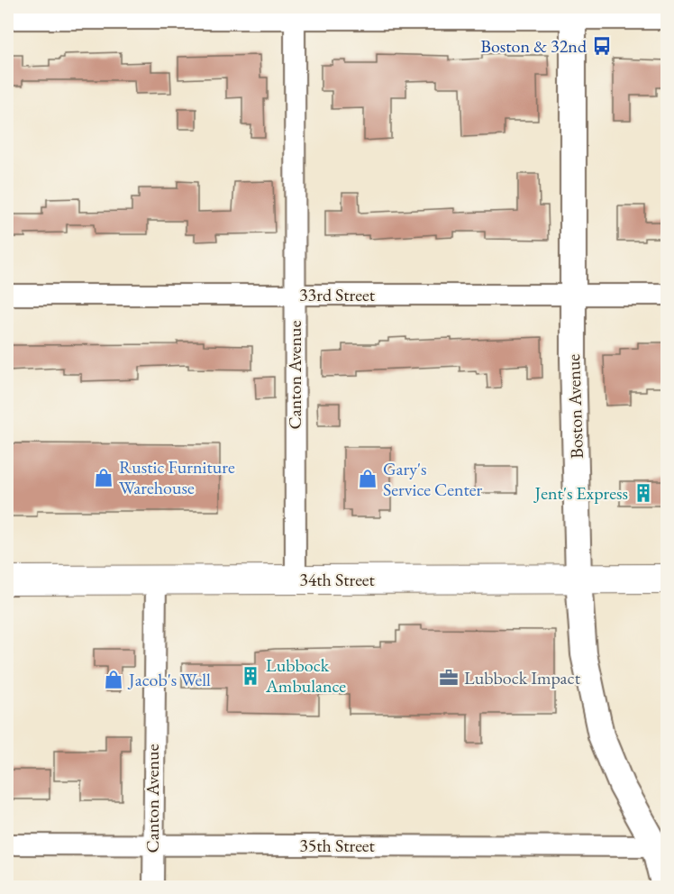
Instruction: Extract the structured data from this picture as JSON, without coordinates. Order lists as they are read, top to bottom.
{
  "streets": {
    "main road": ["34th Street"],
    "street": [
      "33rd Street",
      "Canton Avenue",
      "Boston Avenue",
      "35th Street"
    ]
  },
  "crossings": [
    ["33rd Street", "Canton Avenue"],
    ["33rd Street", "Boston Avenue"],
    ["Canton Avenue", "34th Street"],
    ["Canton Avenue", "35th Street"],
    ["Boston Avenue", "34th Street"],
    ["Boston Avenue", "35th Street"]
  ],
  "places": {
    "bus stop": ["Boston & 32nd"],
    "shop": ["Rustic Furniture Warehouse", "Gary's Service Center", "Jacob's Well"],
    "building": ["Jent's Express", "Lubbock Ambulance"],
    "office": ["Lubbock Impact"]
  }
}
